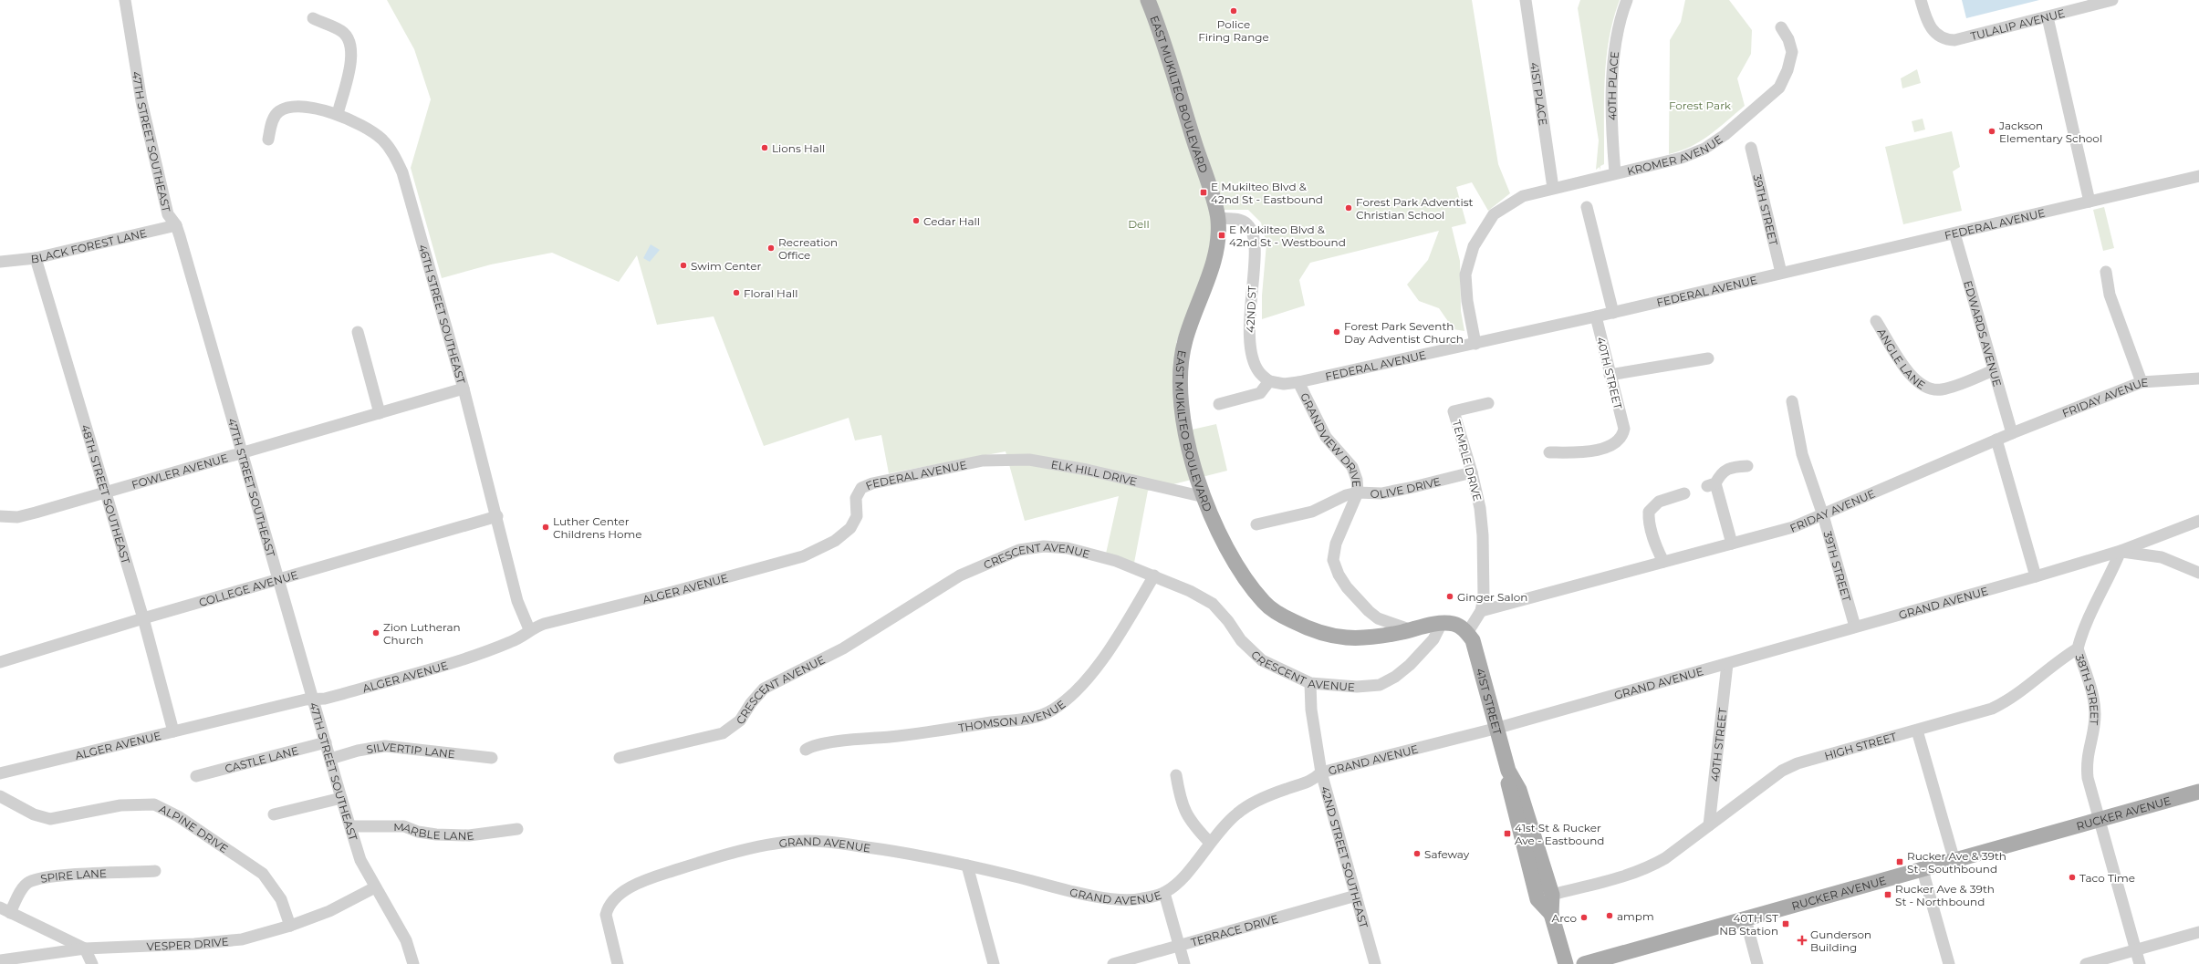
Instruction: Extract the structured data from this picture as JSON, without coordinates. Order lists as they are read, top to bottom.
{
  "streets": {
    "main road": ["EAST MUKILTEO BOULEVARD", "41ST STREET", "RUCKER AVENUE"],
    "street": [
      "TULALIP AVENUE",
      "40TH PLACE",
      "41ST PLACE",
      "47TH STREET SOUTHEAST",
      "KROMER AVENUE",
      "39TH STREET",
      "FEDERAL AVENUE",
      "BLACK FOREST LANE",
      "42ND ST",
      "46TH STREET SOUTHEAST",
      "EDWARDS AVENUE",
      "ANGLE LANE",
      "40TH STREET",
      "FRIDAY AVENUE",
      "GRANDVIEW DRIVE",
      "TEMPLE DRIVE",
      "FOWLER AVENUE",
      "ELK HILL DRIVE",
      "OLIVE DRIVE",
      "48TH STREET SOUTHEAST",
      "CRESCENT AVENUE",
      "COLLEGE AVENUE",
      "ALGER AVENUE",
      "GRAND AVENUE",
      "38TH STREET",
      "THOMSON AVENUE",
      "HIGH STREET",
      "SILVERTIP LANE",
      "CASTLE LANE",
      "ALPINE DRIVE",
      "MARBLE LANE",
      "42ND STREET SOUTHEAST",
      "SPIRE LANE",
      "TERRACE DRIVE",
      "VESPER DRIVE"
    ]
  },
  "crossings": [
    ["40TH PLACE", "KROMER AVENUE"],
    ["EAST MUKILTEO BOULEVARD", "42ND ST"],
    ["EAST MUKILTEO BOULEVARD", "GRANDVIEW DRIVE"],
    ["EAST MUKILTEO BOULEVARD", "ELK HILL DRIVE"],
    ["EAST MUKILTEO BOULEVARD", "CRESCENT AVENUE"],
    ["EAST MUKILTEO BOULEVARD", "41ST STREET"],
    ["41ST PLACE", "KROMER AVENUE"],
    ["47TH STREET SOUTHEAST", "BLACK FOREST LANE"],
    ["47TH STREET SOUTHEAST", "FOWLER AVENUE"],
    ["47TH STREET SOUTHEAST", "COLLEGE AVENUE"],
    ["47TH STREET SOUTHEAST", "ALGER AVENUE"],
    ["47TH STREET SOUTHEAST", "SILVERTIP LANE"],
    ["47TH STREET SOUTHEAST", "CASTLE LANE"],
    ["47TH STREET SOUTHEAST", "MARBLE LANE"],
    ["47TH STREET SOUTHEAST", "VESPER DRIVE"],
    ["KROMER AVENUE", "FEDERAL AVENUE"],
    ["39TH STREET", "FEDERAL AVENUE"],
    ["39TH STREET", "FRIDAY AVENUE"],
    ["39TH STREET", "GRAND AVENUE"],
    ["FEDERAL AVENUE", "42ND ST"],
    ["FEDERAL AVENUE", "EDWARDS AVENUE"],
    ["FEDERAL AVENUE", "40TH STREET"],
    ["FEDERAL AVENUE", "GRANDVIEW DRIVE"],
    ["FEDERAL AVENUE", "ELK HILL DRIVE"],
    ["FEDERAL AVENUE", "ALGER AVENUE"],
    ["BLACK FOREST LANE", "48TH STREET SOUTHEAST"],
    ["46TH STREET SOUTHEAST", "FOWLER AVENUE"],
    ["46TH STREET SOUTHEAST", "COLLEGE AVENUE"],
    ["46TH STREET SOUTHEAST", "ALGER AVENUE"],
    ["EDWARDS AVENUE", "ANGLE LANE"],
    ["EDWARDS AVENUE", "FRIDAY AVENUE"],
    ["40TH STREET", "GRAND AVENUE"],
    ["40TH STREET", "HIGH STREET"],
    ["FRIDAY AVENUE", "TEMPLE DRIVE"],
    ["GRANDVIEW DRIVE", "OLIVE DRIVE"],
    ["TEMPLE DRIVE", "OLIVE DRIVE"],
    ["FOWLER AVENUE", "48TH STREET SOUTHEAST"],
    ["48TH STREET SOUTHEAST", "COLLEGE AVENUE"],
    ["48TH STREET SOUTHEAST", "ALGER AVENUE"],
    ["CRESCENT AVENUE", "THOMSON AVENUE"],
    ["CRESCENT AVENUE", "42ND STREET SOUTHEAST"],
    ["GRAND AVENUE", "41ST STREET"],
    ["GRAND AVENUE", "42ND STREET SOUTHEAST"],
    ["38TH STREET", "HIGH STREET"],
    ["38TH STREET", "RUCKER AVENUE"],
    ["41ST STREET", "HIGH STREET"],
    ["ALPINE DRIVE", "VESPER DRIVE"],
    ["42ND STREET SOUTHEAST", "TERRACE DRIVE"],
    ["SPIRE LANE", "VESPER DRIVE"]
  ],
  "parks": ["Forest Park", "Dell"],
  "places": {
    "other": [
      "Police Firing Range",
      "Jackson Elementary School",
      "Lions Hall",
      "Forest Park Adventist Christian School",
      "Cedar Hall",
      "Recreation Office",
      "Swim Center",
      "Floral Hall",
      "Forest Park Seventh Day Adventist Church",
      "Luther Center Childrens Home",
      "Ginger Salon",
      "Zion Lutheran Church",
      "Safeway",
      "Taco Time",
      "ampm",
      "Arco"
    ],
    "transit": [
      "E Mukilteo Blvd & 42nd St - Eastbound",
      "E Mukilteo Blvd & 42nd St - Westbound",
      "41st St & Rucker Ave - Eastbound",
      "Rucker Ave & 39th St - Southbound",
      "Rucker Ave & 39th St - Northbound",
      "40TH ST NB Station"
    ],
    "health": ["Gunderson Building"]
  }
}
